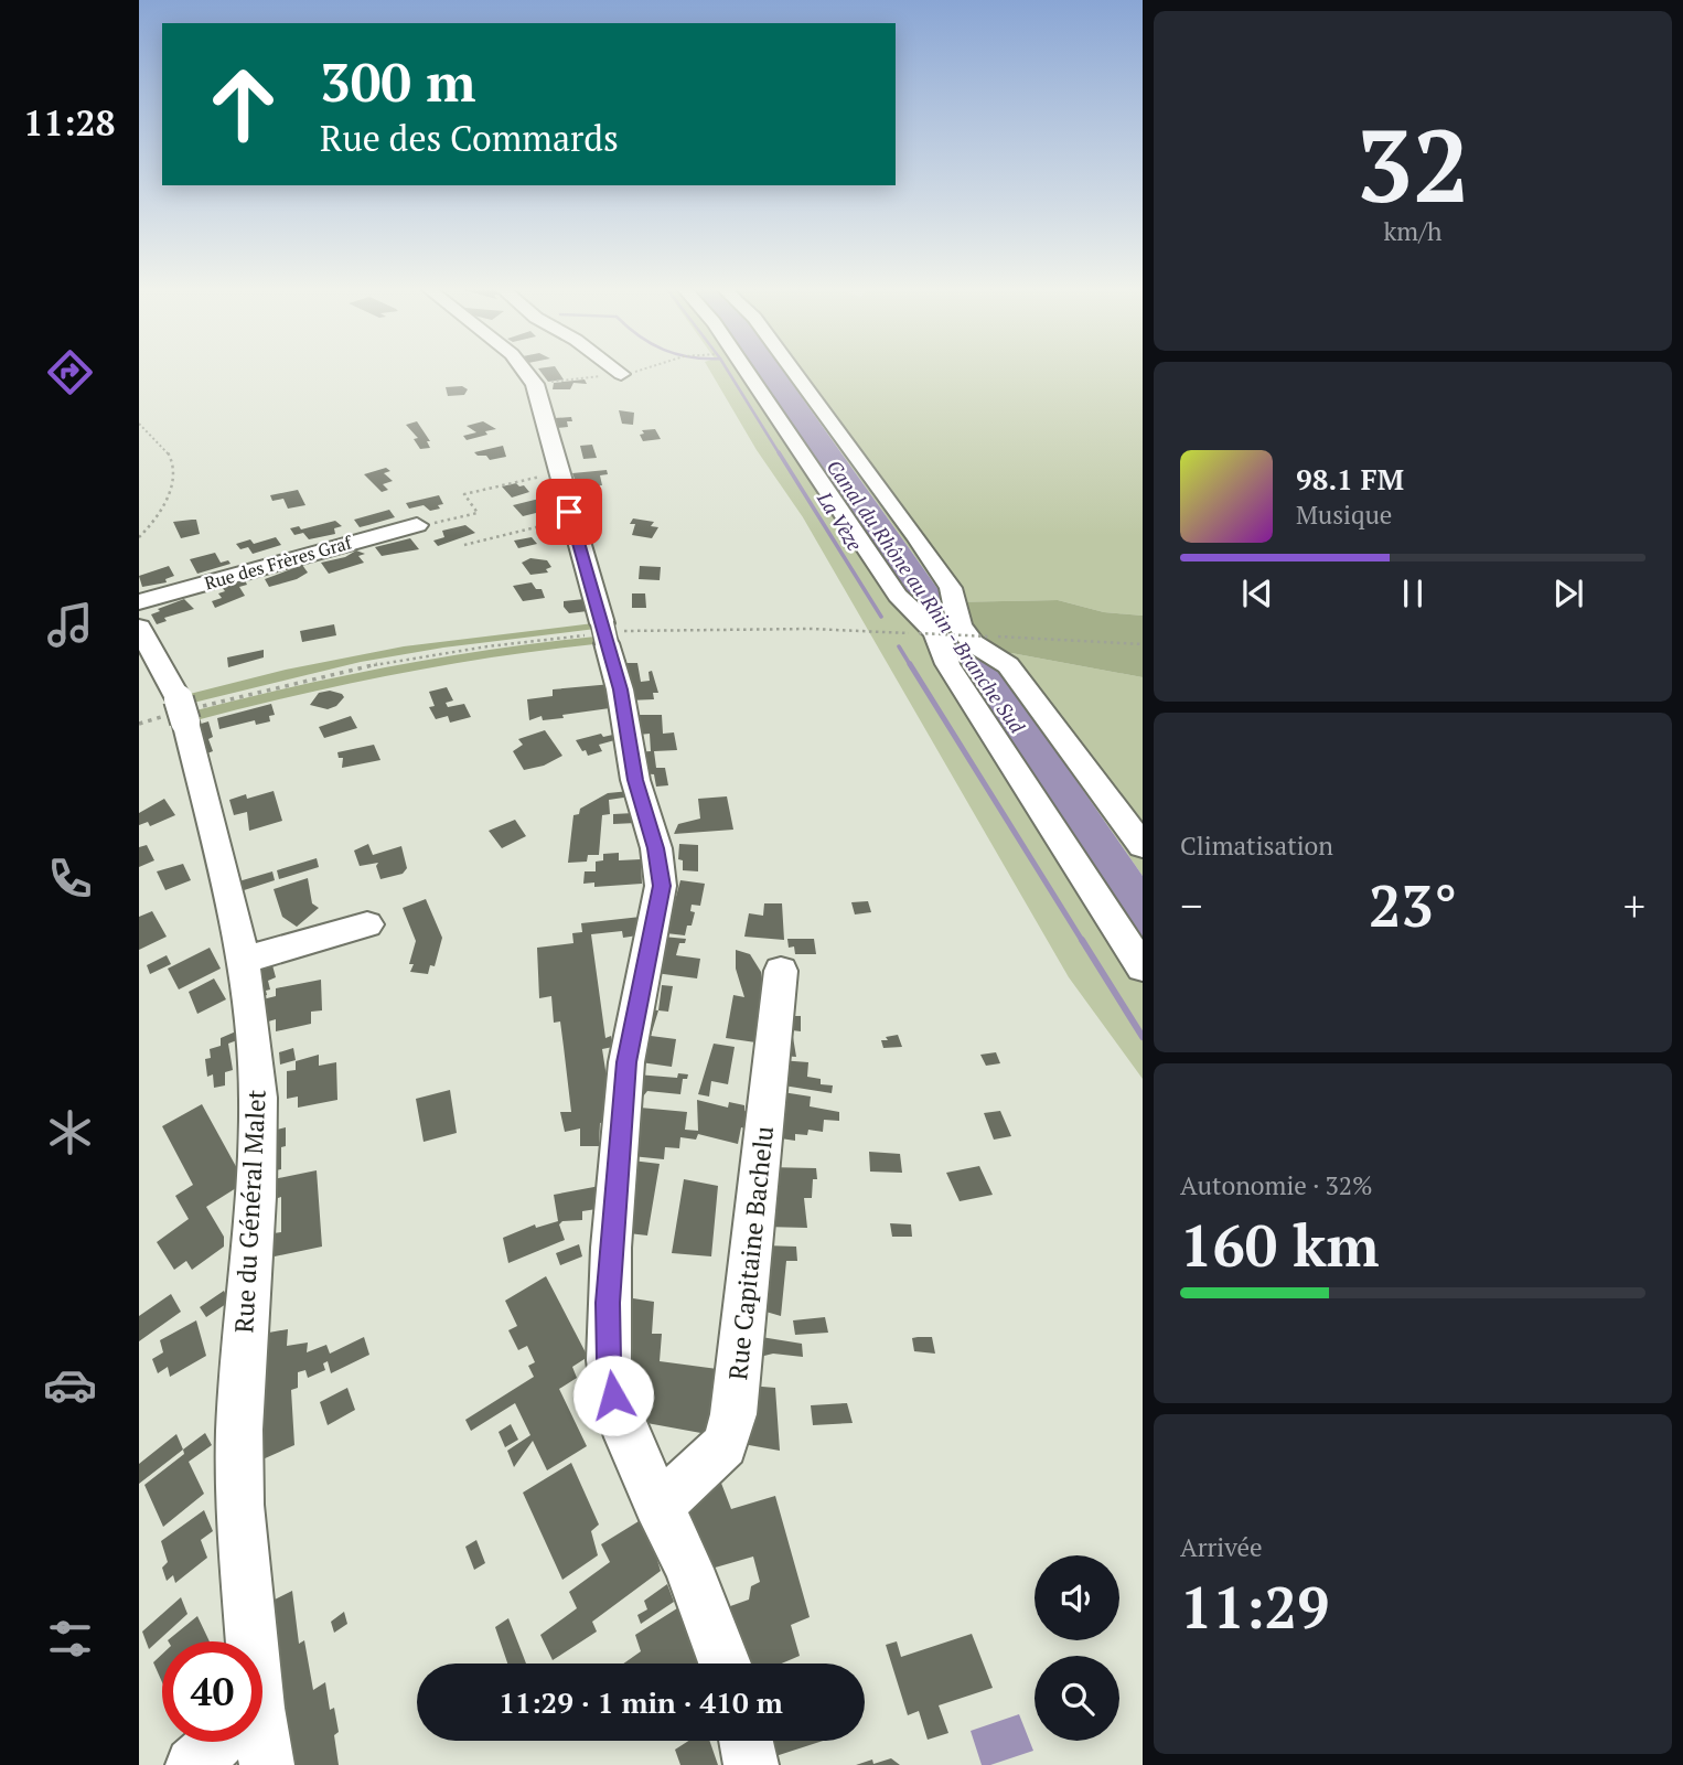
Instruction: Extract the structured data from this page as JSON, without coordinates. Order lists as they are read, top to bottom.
{
  "streets": {
    "street": ["Rue des Frères Graf", "Rue du Général Malet", "Rue Capitaine Bachelu"]
  },
  "water": ["La Vèze", "Canal du Rhône au Rhin - Branche Sud"],
  "page": {
    "tabs": "11:28",
    "tile": [
      ["32", "km/h"],
      "Climatisation",
      ["Autonomie · 32%", "160 km"],
      ["Arrivée", "11:29"]
    ],
    "turn": ["300 m", "Rue des Commards"],
    "song": ["98.1 FM", "Musique"],
    "heat": ["−", "23°", "+"],
    "limit": "40",
    "trip": "11:29 · 1 min · 410 m"
  }
}
